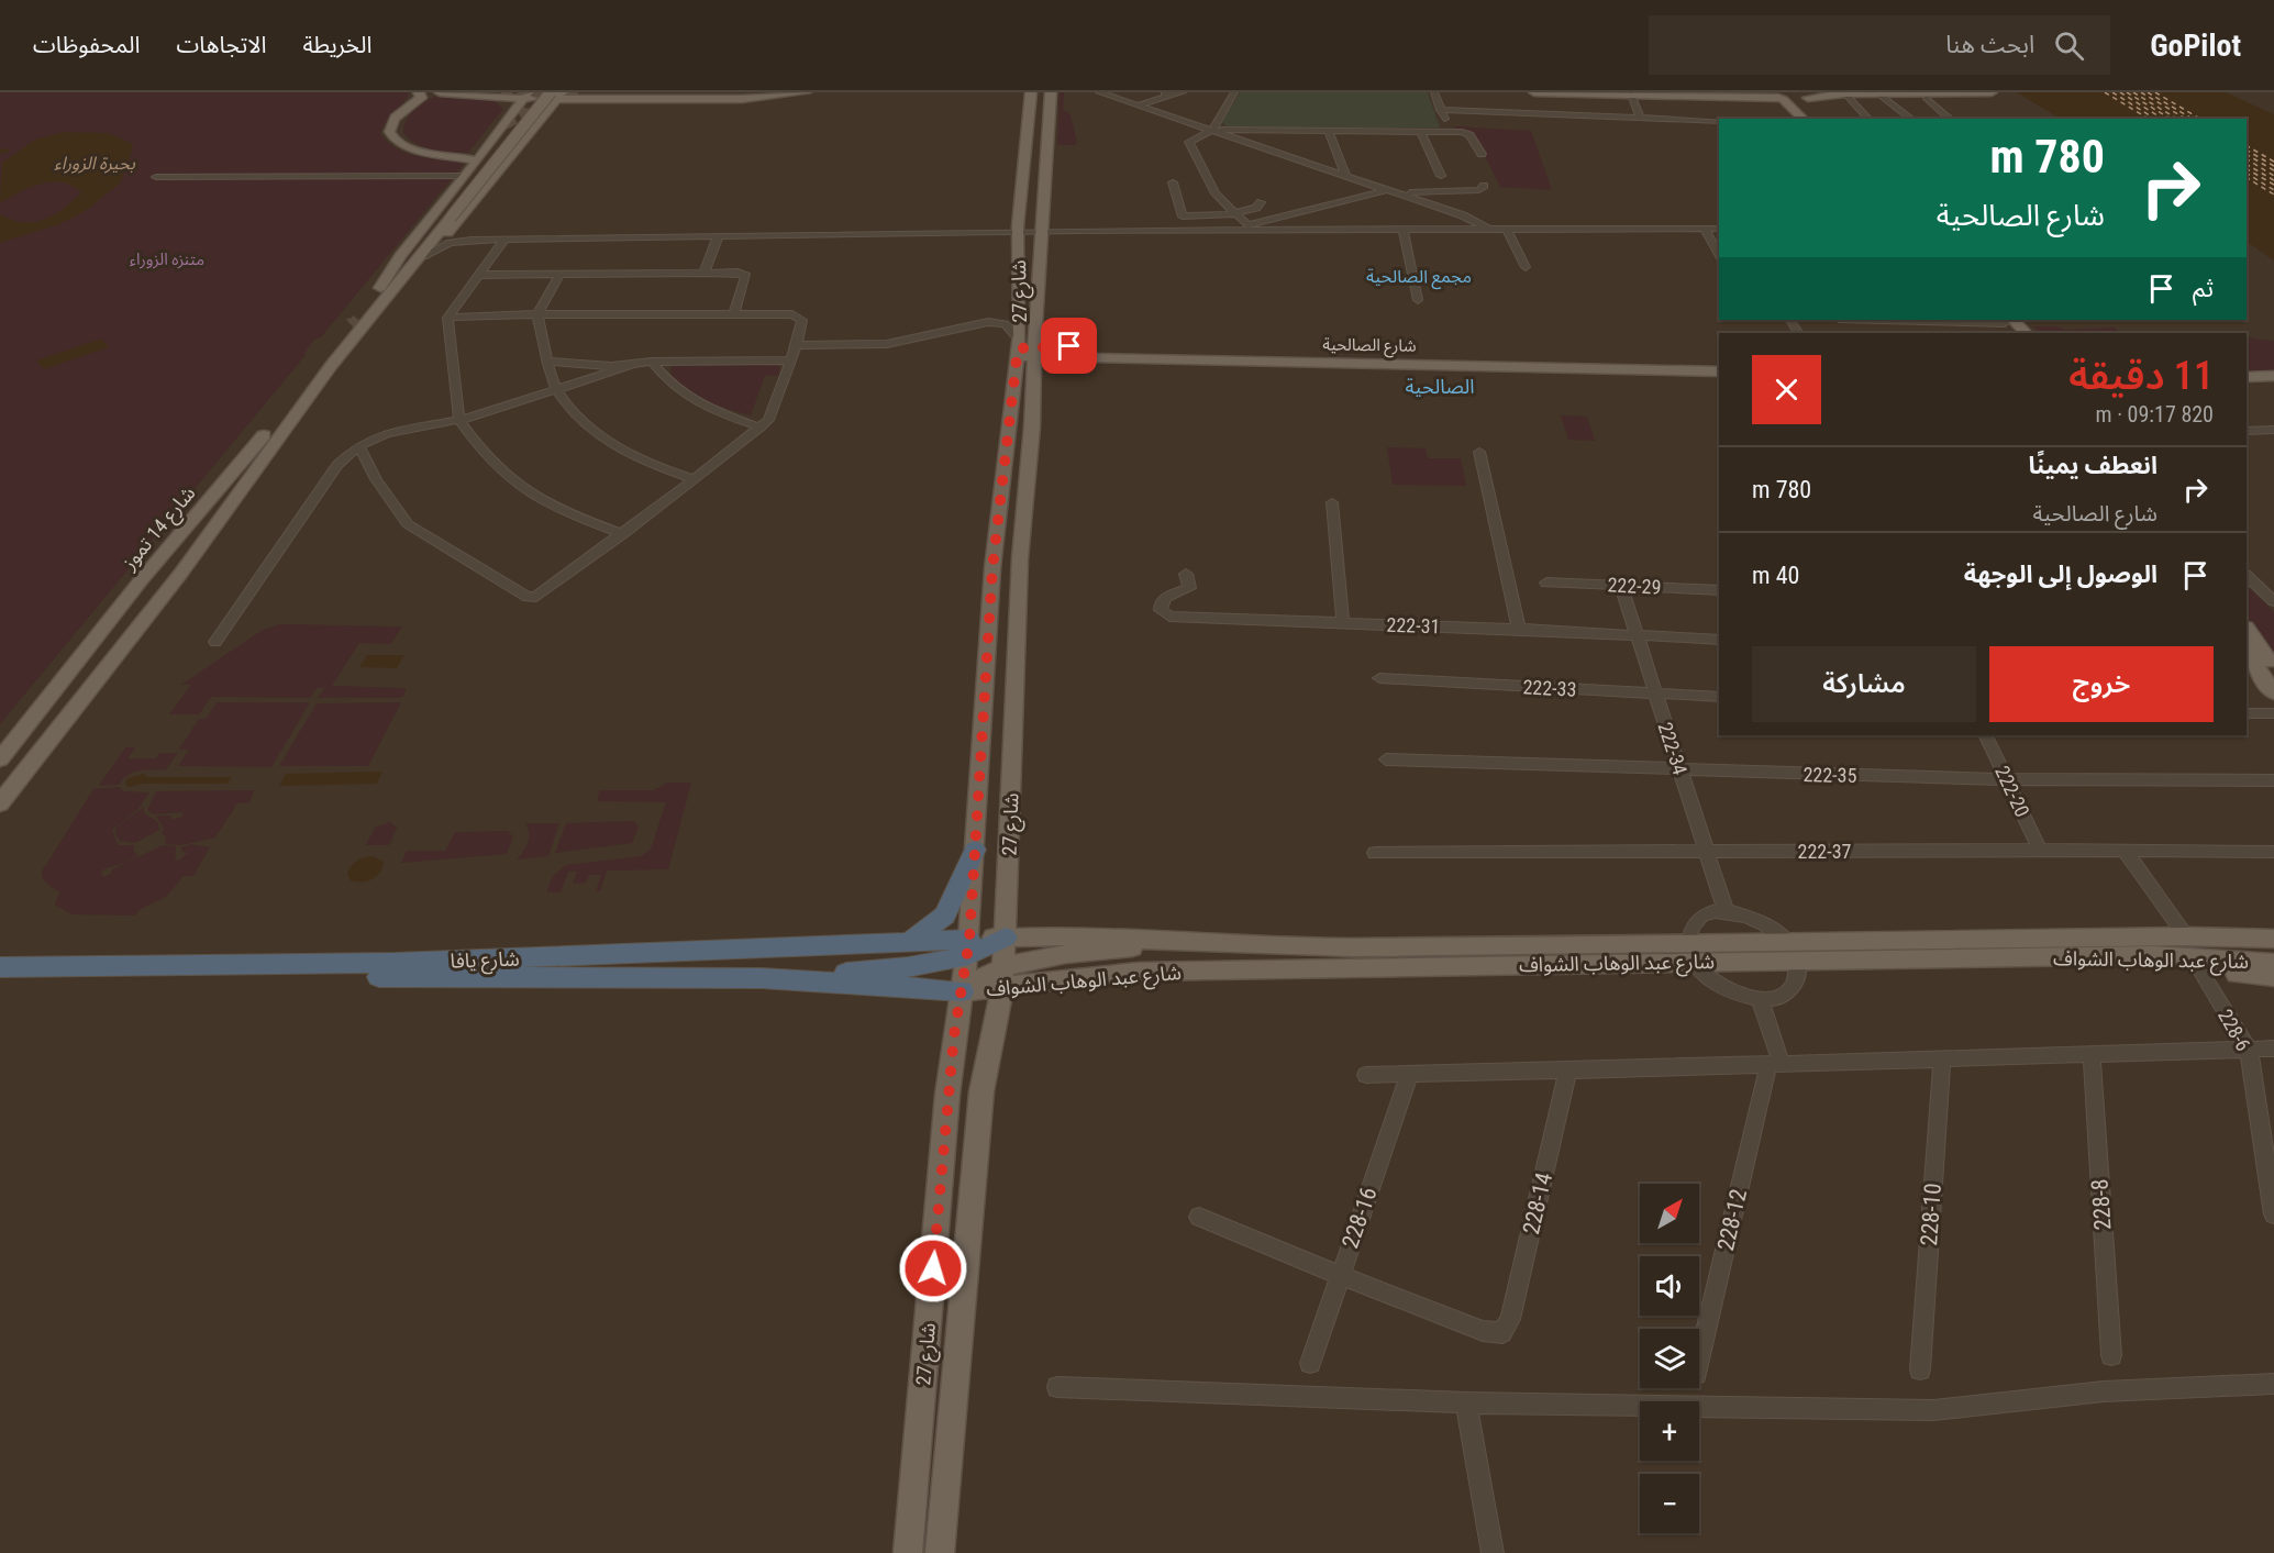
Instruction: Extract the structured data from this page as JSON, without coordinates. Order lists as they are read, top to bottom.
{
  "streets": {
    "highway": ["شارع يافا"],
    "main road": [
      "شارع 27",
      "شارع الصالحية",
      "شارع 14 تموز",
      "شارع عبد الوهاب الشواف"
    ],
    "street": [
      "222-29",
      "222-31",
      "222-33",
      "222-34",
      "222-35",
      "222-20",
      "222-37",
      "228-6",
      "228-14",
      "228-8",
      "228-10",
      "228-16",
      "228-12"
    ]
  },
  "crossings": [
    ["شارع 27", "شارع الصالحية"],
    ["شارع 27", "شارع يافا"],
    ["شارع 27", "شارع عبد الوهاب الشواف"],
    ["222-29", "222-34"],
    ["222-31", "222-34"],
    ["222-33", "222-34"],
    ["222-34", "222-35"],
    ["222-34", "222-37"],
    ["222-35", "222-20"],
    ["222-20", "222-37"],
    ["شارع يافا", "شارع عبد الوهاب الشواف"],
    ["228-14", "228-16"]
  ],
  "districts": ["مجمع الصالحية", "الصالحية"],
  "water": ["بحيرة الزوراء"],
  "parks": ["متنزه الزوراء"],
  "north": "top right",
  "page": {
    "header": "GoPilot",
    "search": "ابحث هنا",
    "nav": ["الخريطة", "الاتجاهات", "المحفوظات"],
    "turn": ["780 m", "شارع الصالحية"],
    "then": "ثم",
    "heading": ["11 دقيقة", "820 m · 09:17"],
    "list": [
      {
        "name": "انعطف يمينًا",
        "note": "شارع الصالحية",
        "value": "780 m"
      },
      {
        "name": "الوصول إلى الوجهة",
        "value": "40 m"
      }
    ],
    "buttons": ["خروج", "مشاركة"],
    "map_buttons": ["+", "−"]
  }
}
